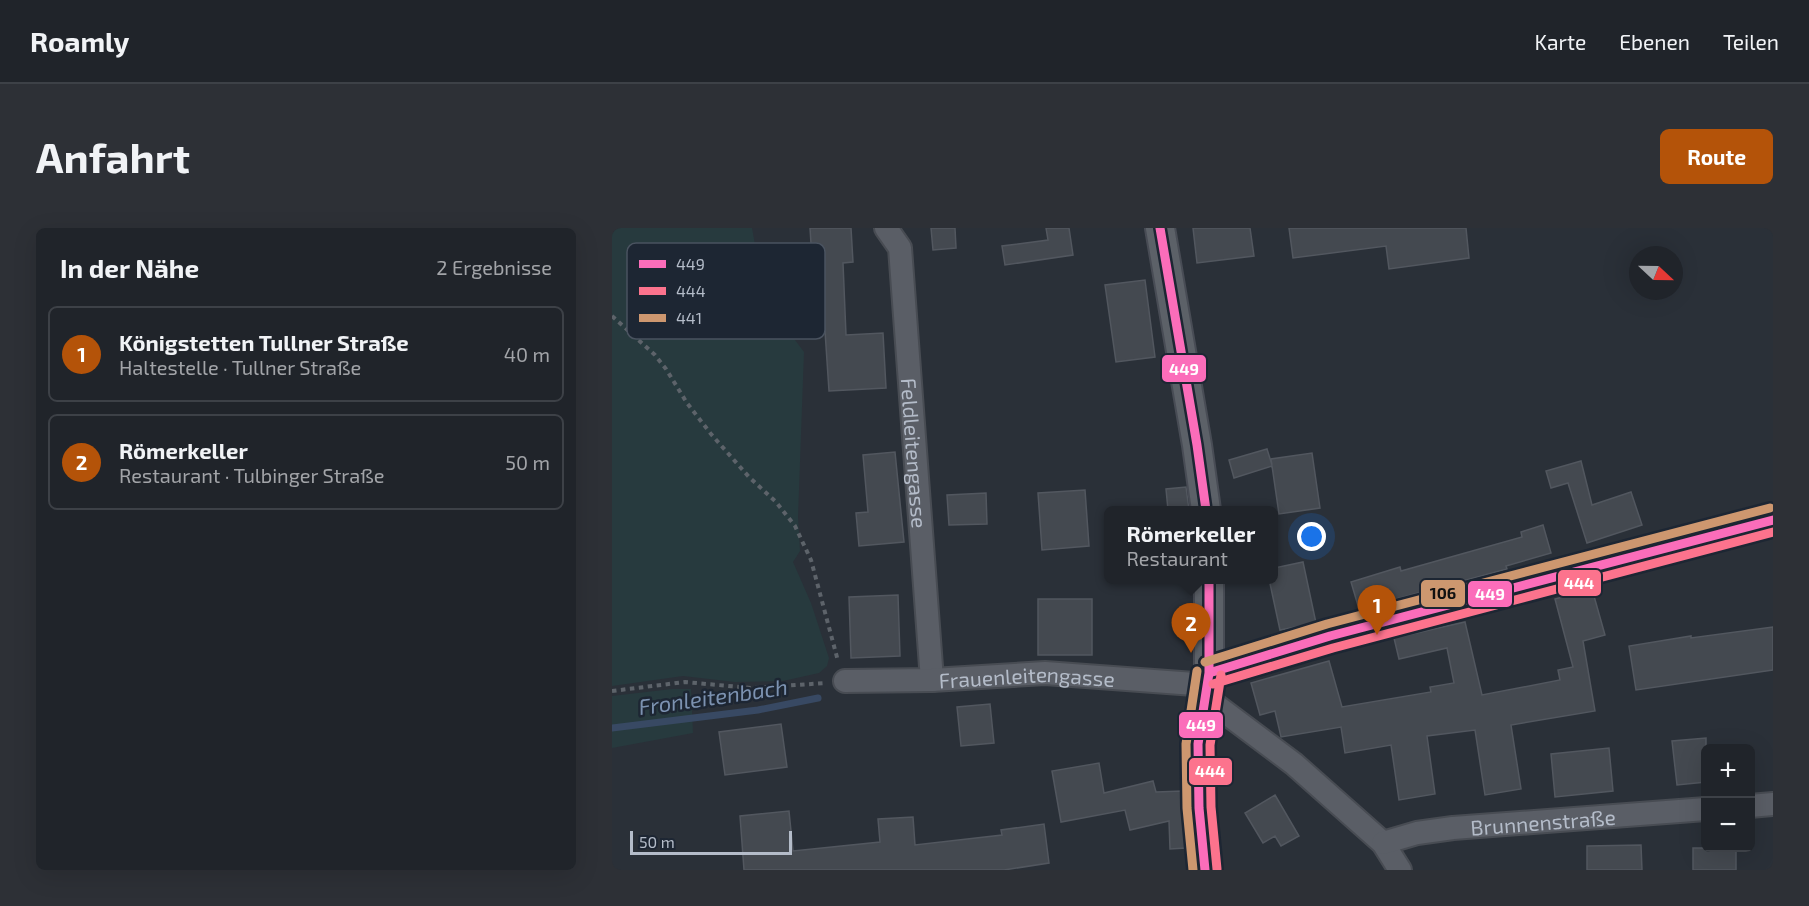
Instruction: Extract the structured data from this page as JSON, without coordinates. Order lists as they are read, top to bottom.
{
  "streets": {
    "street": ["Feldleitengasse", "Frauenleitengasse", "Brunnenstraße"]
  },
  "crossings": [
    ["Feldleitengasse", "Frauenleitengasse"]
  ],
  "water": ["Fronleitenbach"],
  "lines": ["transit line 449", "transit line 106", "transit line 444"],
  "legend": ["449", "444", "441"],
  "scale_bar": "50 m",
  "north": "right",
  "page": {
    "header": "Roamly",
    "nav": ["Karte", "Ebenen", "Teilen"],
    "buttons": "Route",
    "title": "Anfahrt",
    "heading": ["In der Nähe", "2 Ergebnisse"],
    "list": [
      {
        "mark": "1",
        "name": "Königstetten Tullner Straße",
        "note": "Haltestelle · Tullner Straße",
        "value": "40 m"
      },
      {
        "mark": "2",
        "name": "Römerkeller",
        "note": "Restaurant · Tulbinger Straße",
        "value": "50 m"
      }
    ],
    "popup": ["Römerkeller", "Restaurant"],
    "pins": ["1", "2"],
    "map_buttons": ["+", "−"],
    "scale": "50 m"
  }
}
